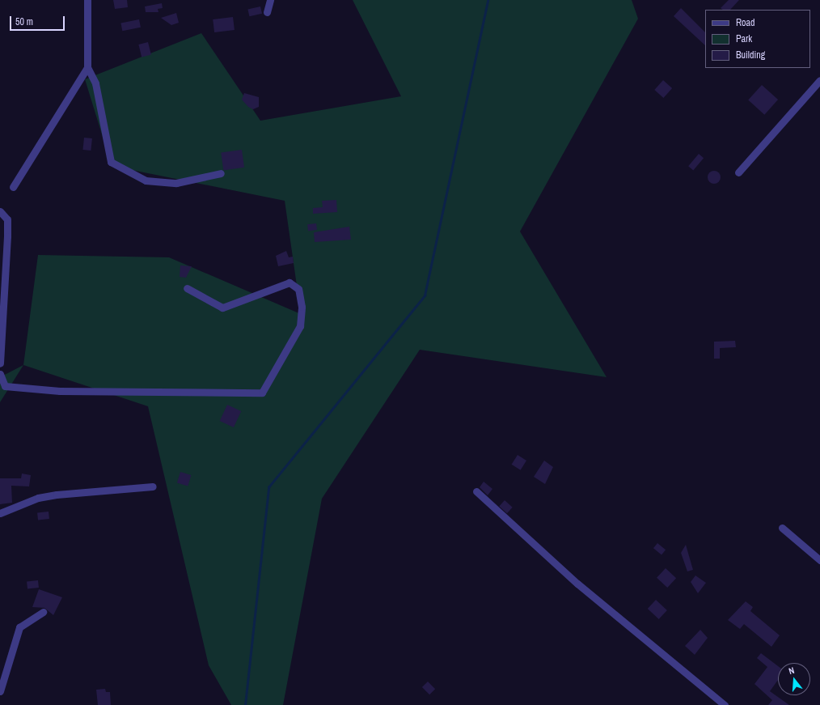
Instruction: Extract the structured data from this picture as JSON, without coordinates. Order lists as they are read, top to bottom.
{
  "legend": ["Road", "Park", "Building"],
  "scale_bar": "50 m",
  "north": "top"
}
